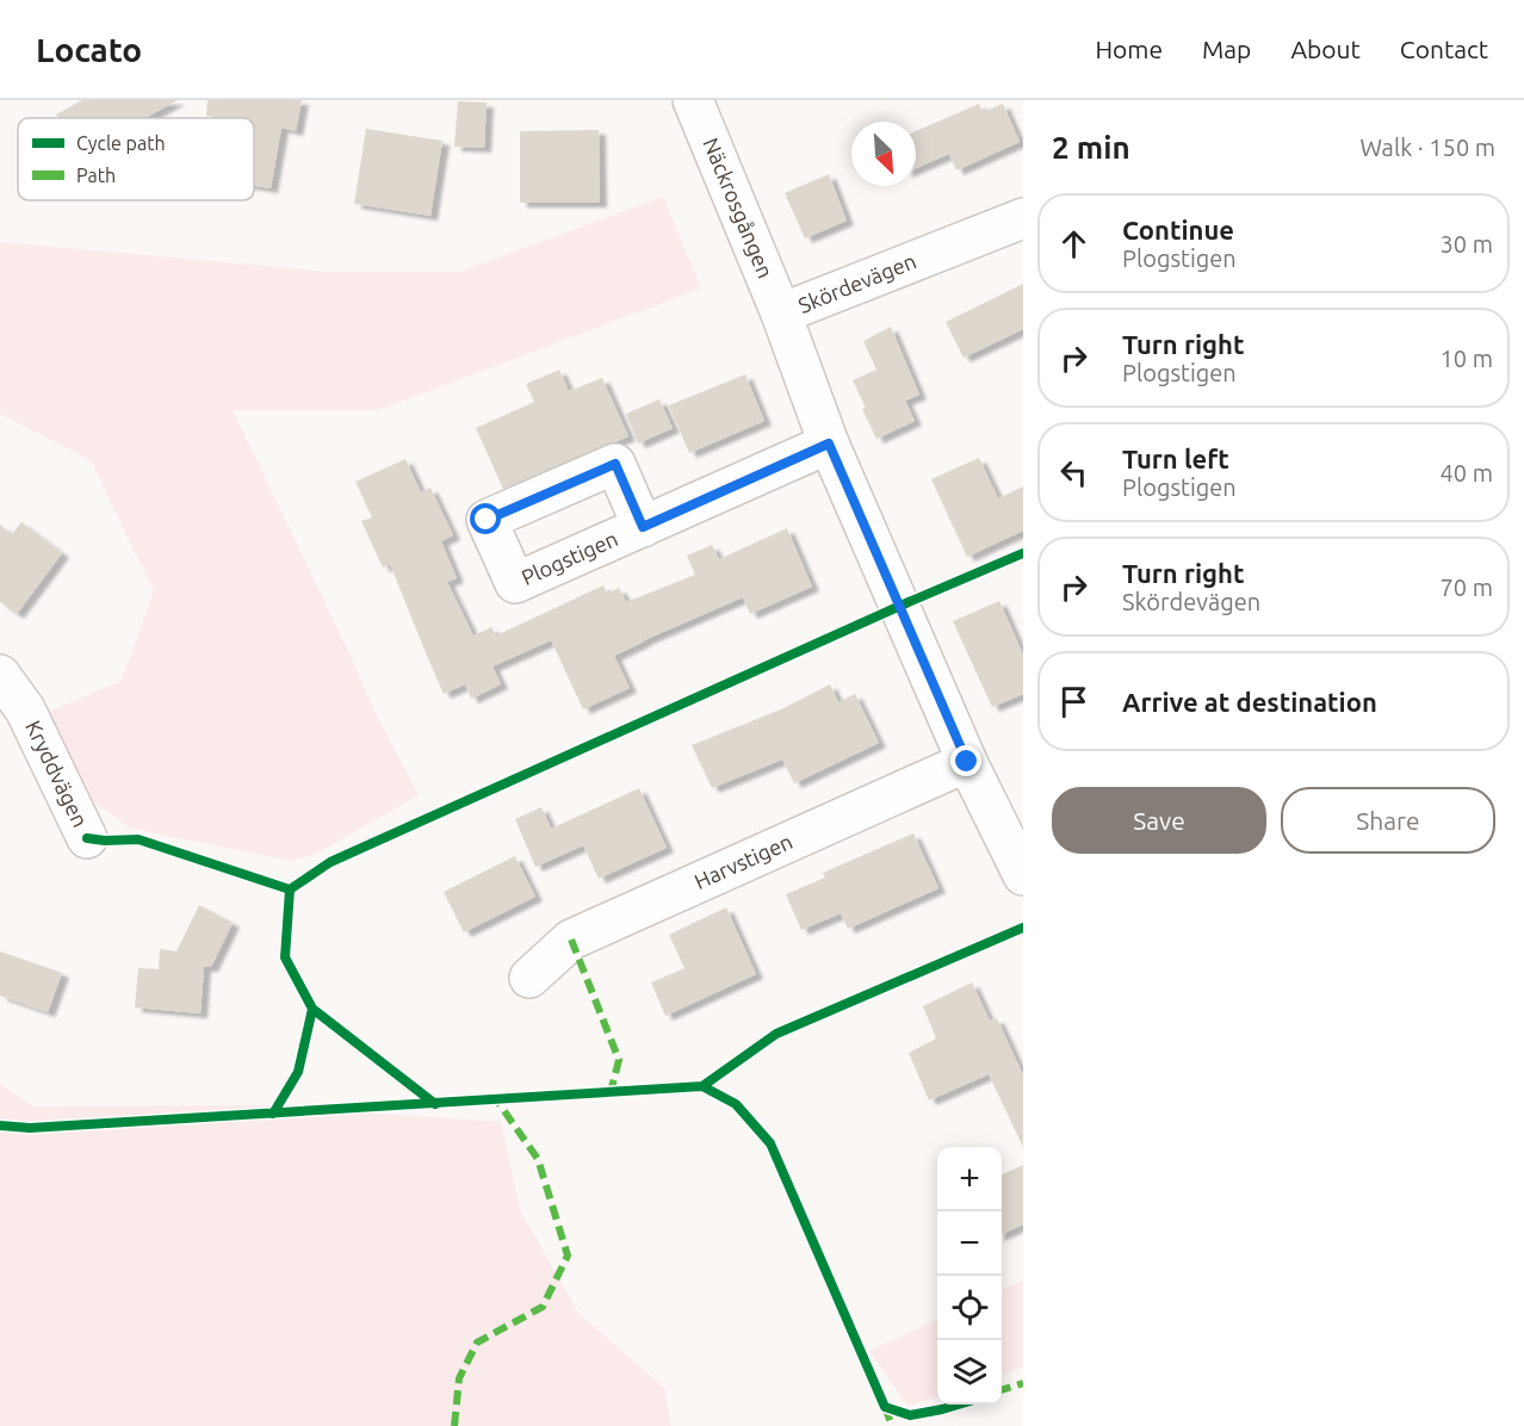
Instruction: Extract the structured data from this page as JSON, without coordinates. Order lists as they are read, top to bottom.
{
  "streets": {
    "street": [
      "Näckrosgången",
      "Skördevägen",
      "Plogstigen",
      "Kryddvägen",
      "Harvstigen"
    ]
  },
  "crossings": [
    ["Näckrosgången", "Skördevägen"],
    ["Skördevägen", "Plogstigen"],
    ["Skördevägen", "Harvstigen"]
  ],
  "legend": ["Cycle path", "Path"],
  "north": "bottom right",
  "page": {
    "header": "Locato",
    "nav": [
      "Home",
      "Map",
      "About",
      "Contact"
    ],
    "heading": ["2 min", "Walk · 150 m"],
    "list": [
      ["Continue", "Plogstigen", "30 m"],
      ["Turn right", "Plogstigen", "10 m"],
      ["Turn left", "Plogstigen", "40 m"],
      ["Turn right", "Skördevägen", "70 m"],
      "Arrive at destination"
    ],
    "buttons": ["Save", "Share"],
    "map_buttons": ["+", "−"]
  }
}
